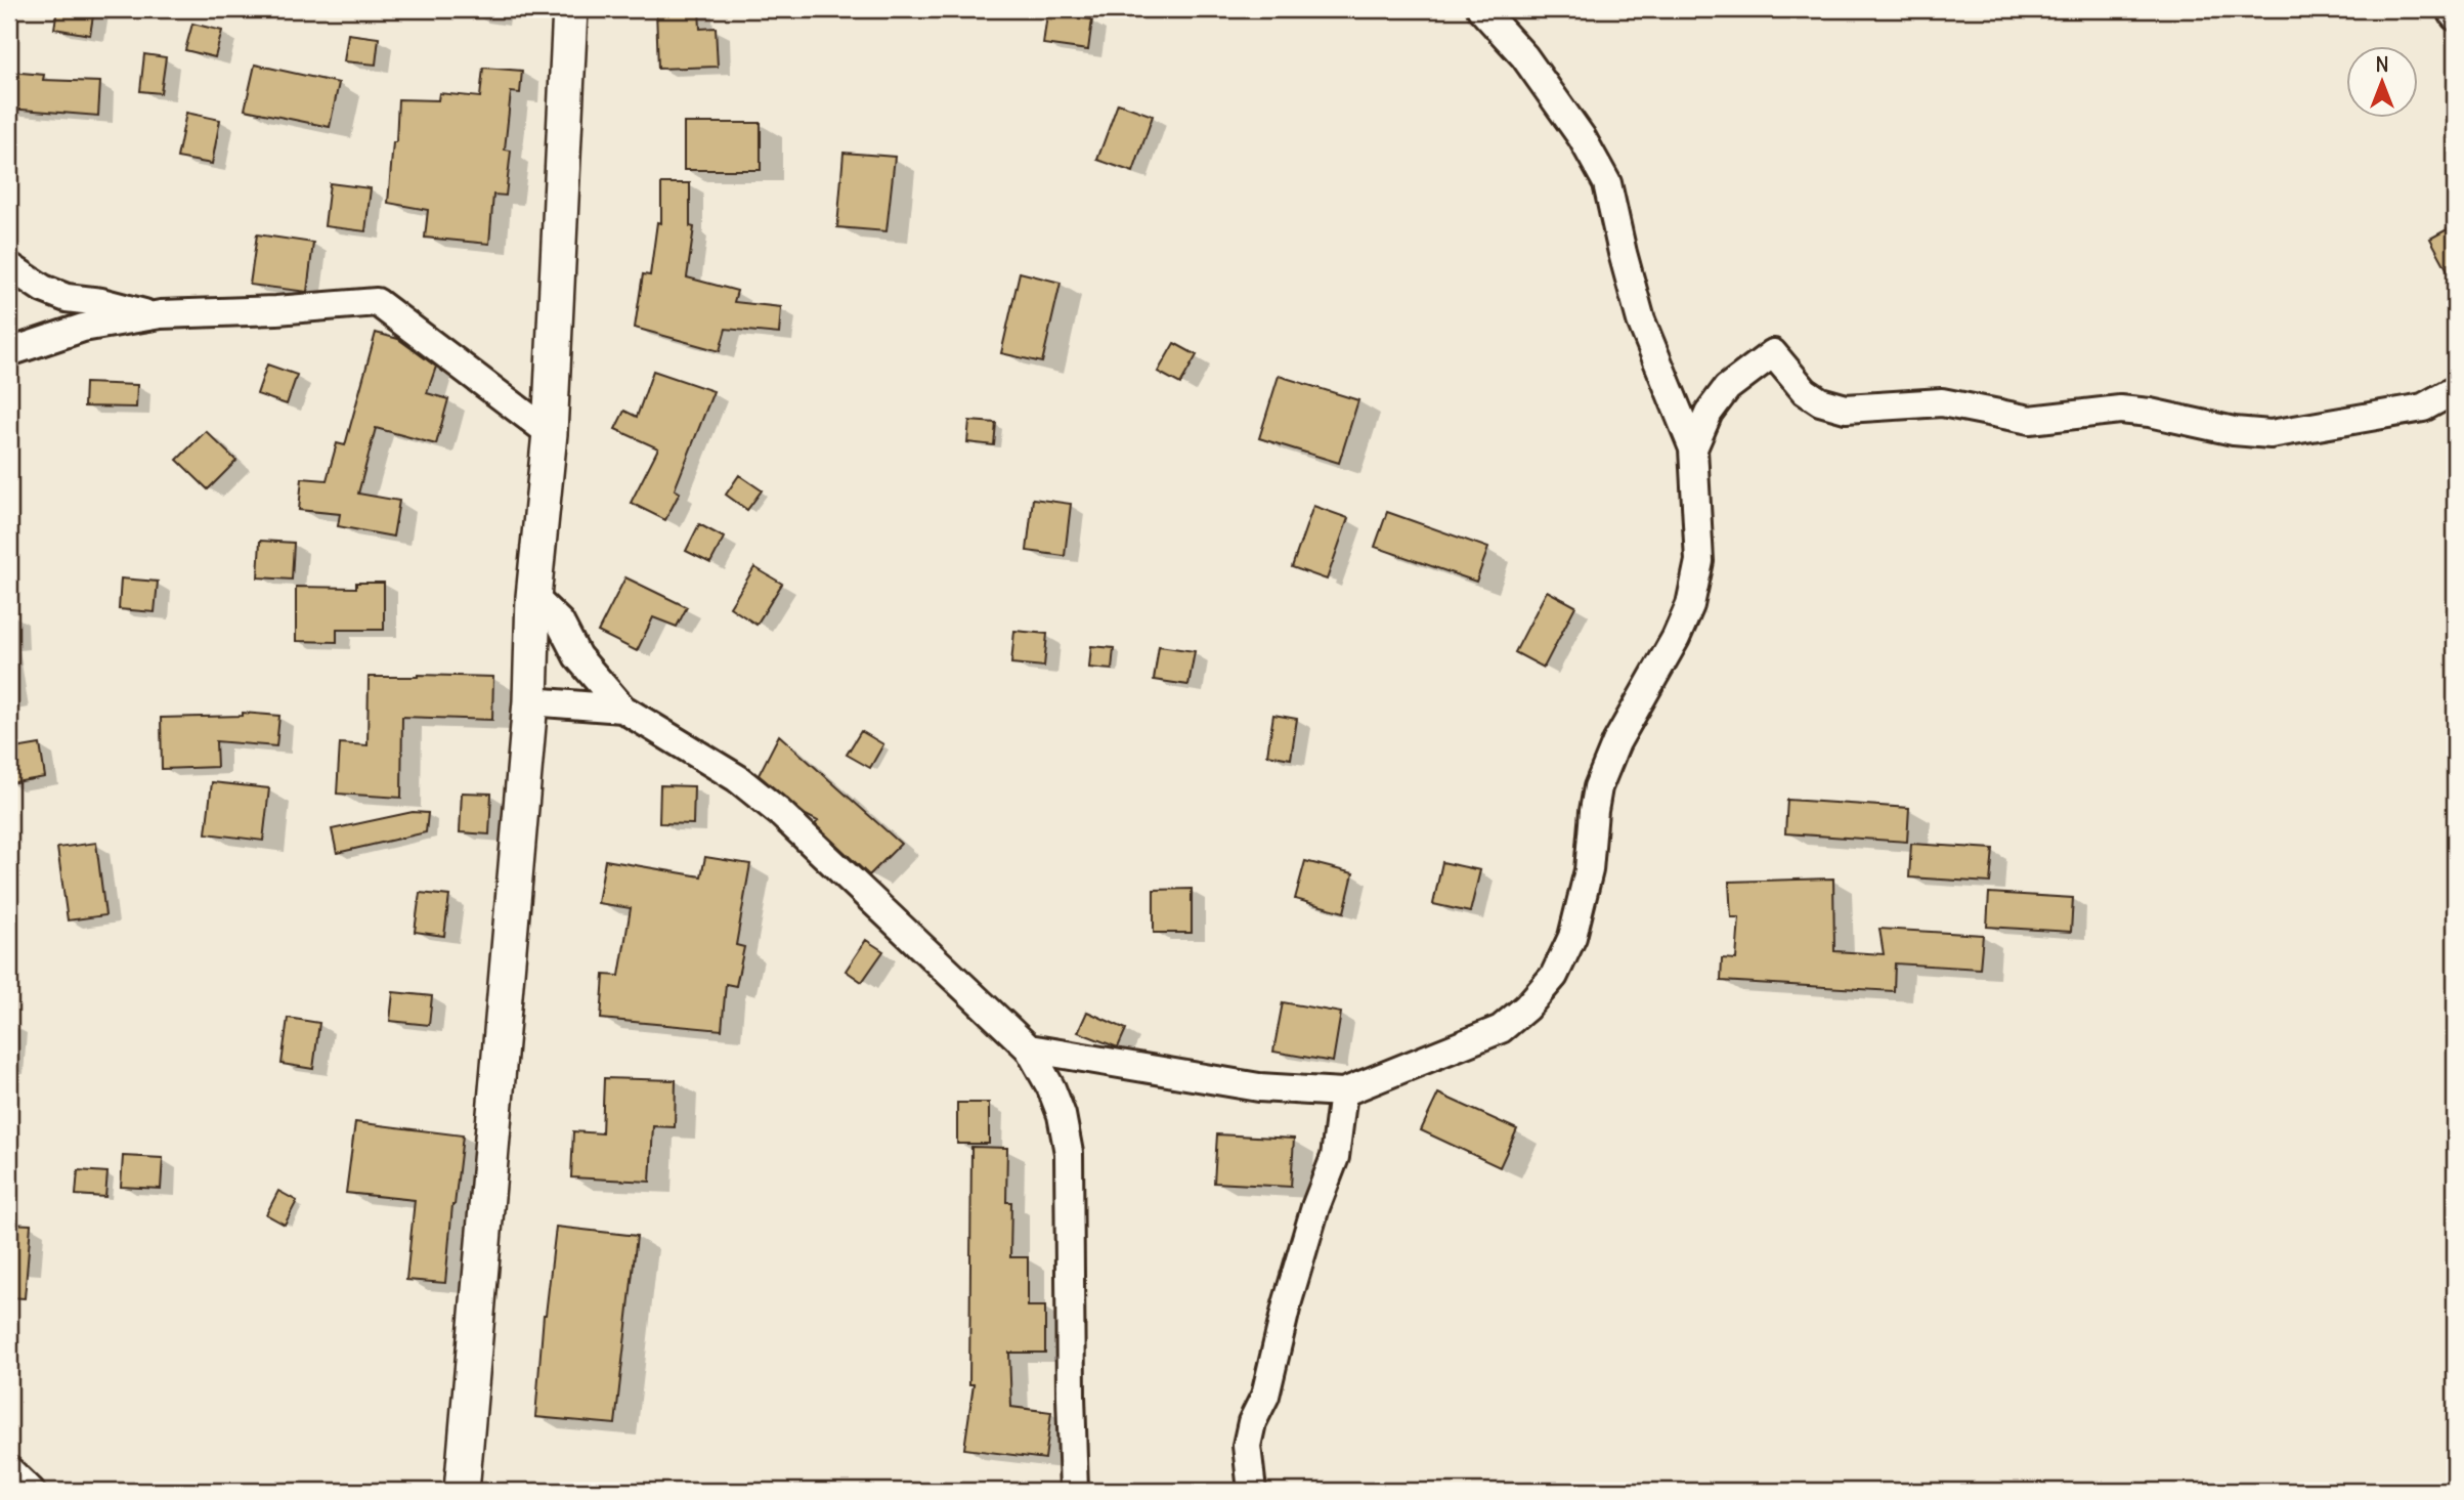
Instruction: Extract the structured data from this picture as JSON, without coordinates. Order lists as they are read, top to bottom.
{
  "north": "top"
}
